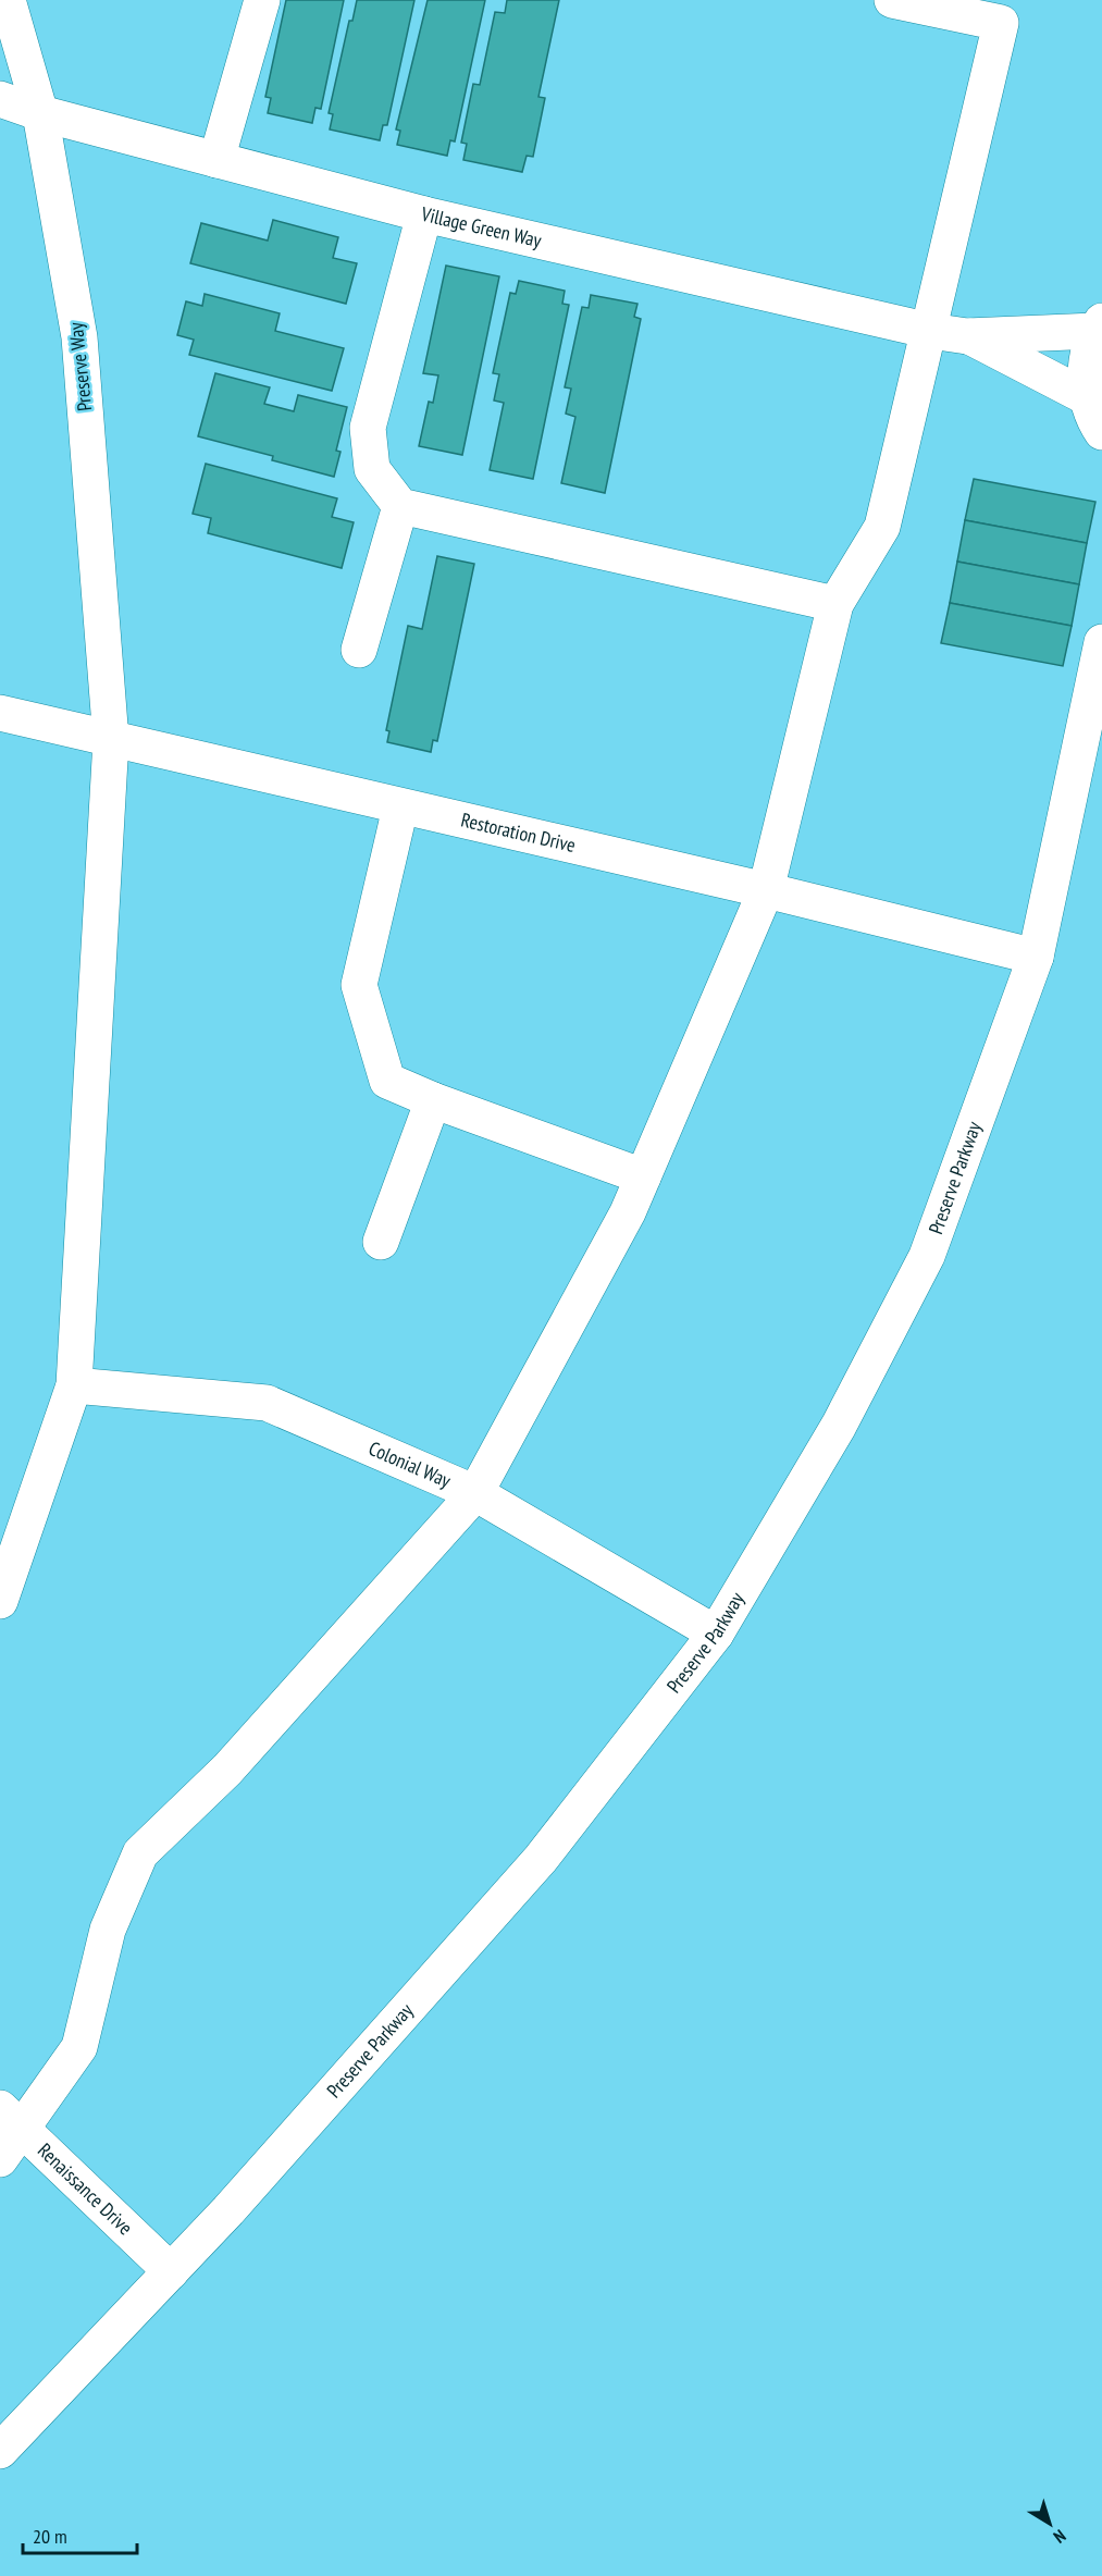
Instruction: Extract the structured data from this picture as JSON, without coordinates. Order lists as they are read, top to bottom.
{
  "streets": {
    "street": [
      "Village Green Way",
      "Preserve Way",
      "Restoration Drive",
      "Preserve Parkway",
      "Colonial Way",
      "Renaissance Drive"
    ]
  },
  "crossings": [
    ["Village Green Way", "Preserve Way"],
    ["Preserve Way", "Restoration Drive"],
    ["Preserve Way", "Colonial Way"],
    ["Restoration Drive", "Preserve Parkway"],
    ["Preserve Parkway", "Colonial Way"],
    ["Preserve Parkway", "Renaissance Drive"]
  ],
  "scale_bar": "20 m",
  "north": "bottom right"
}
